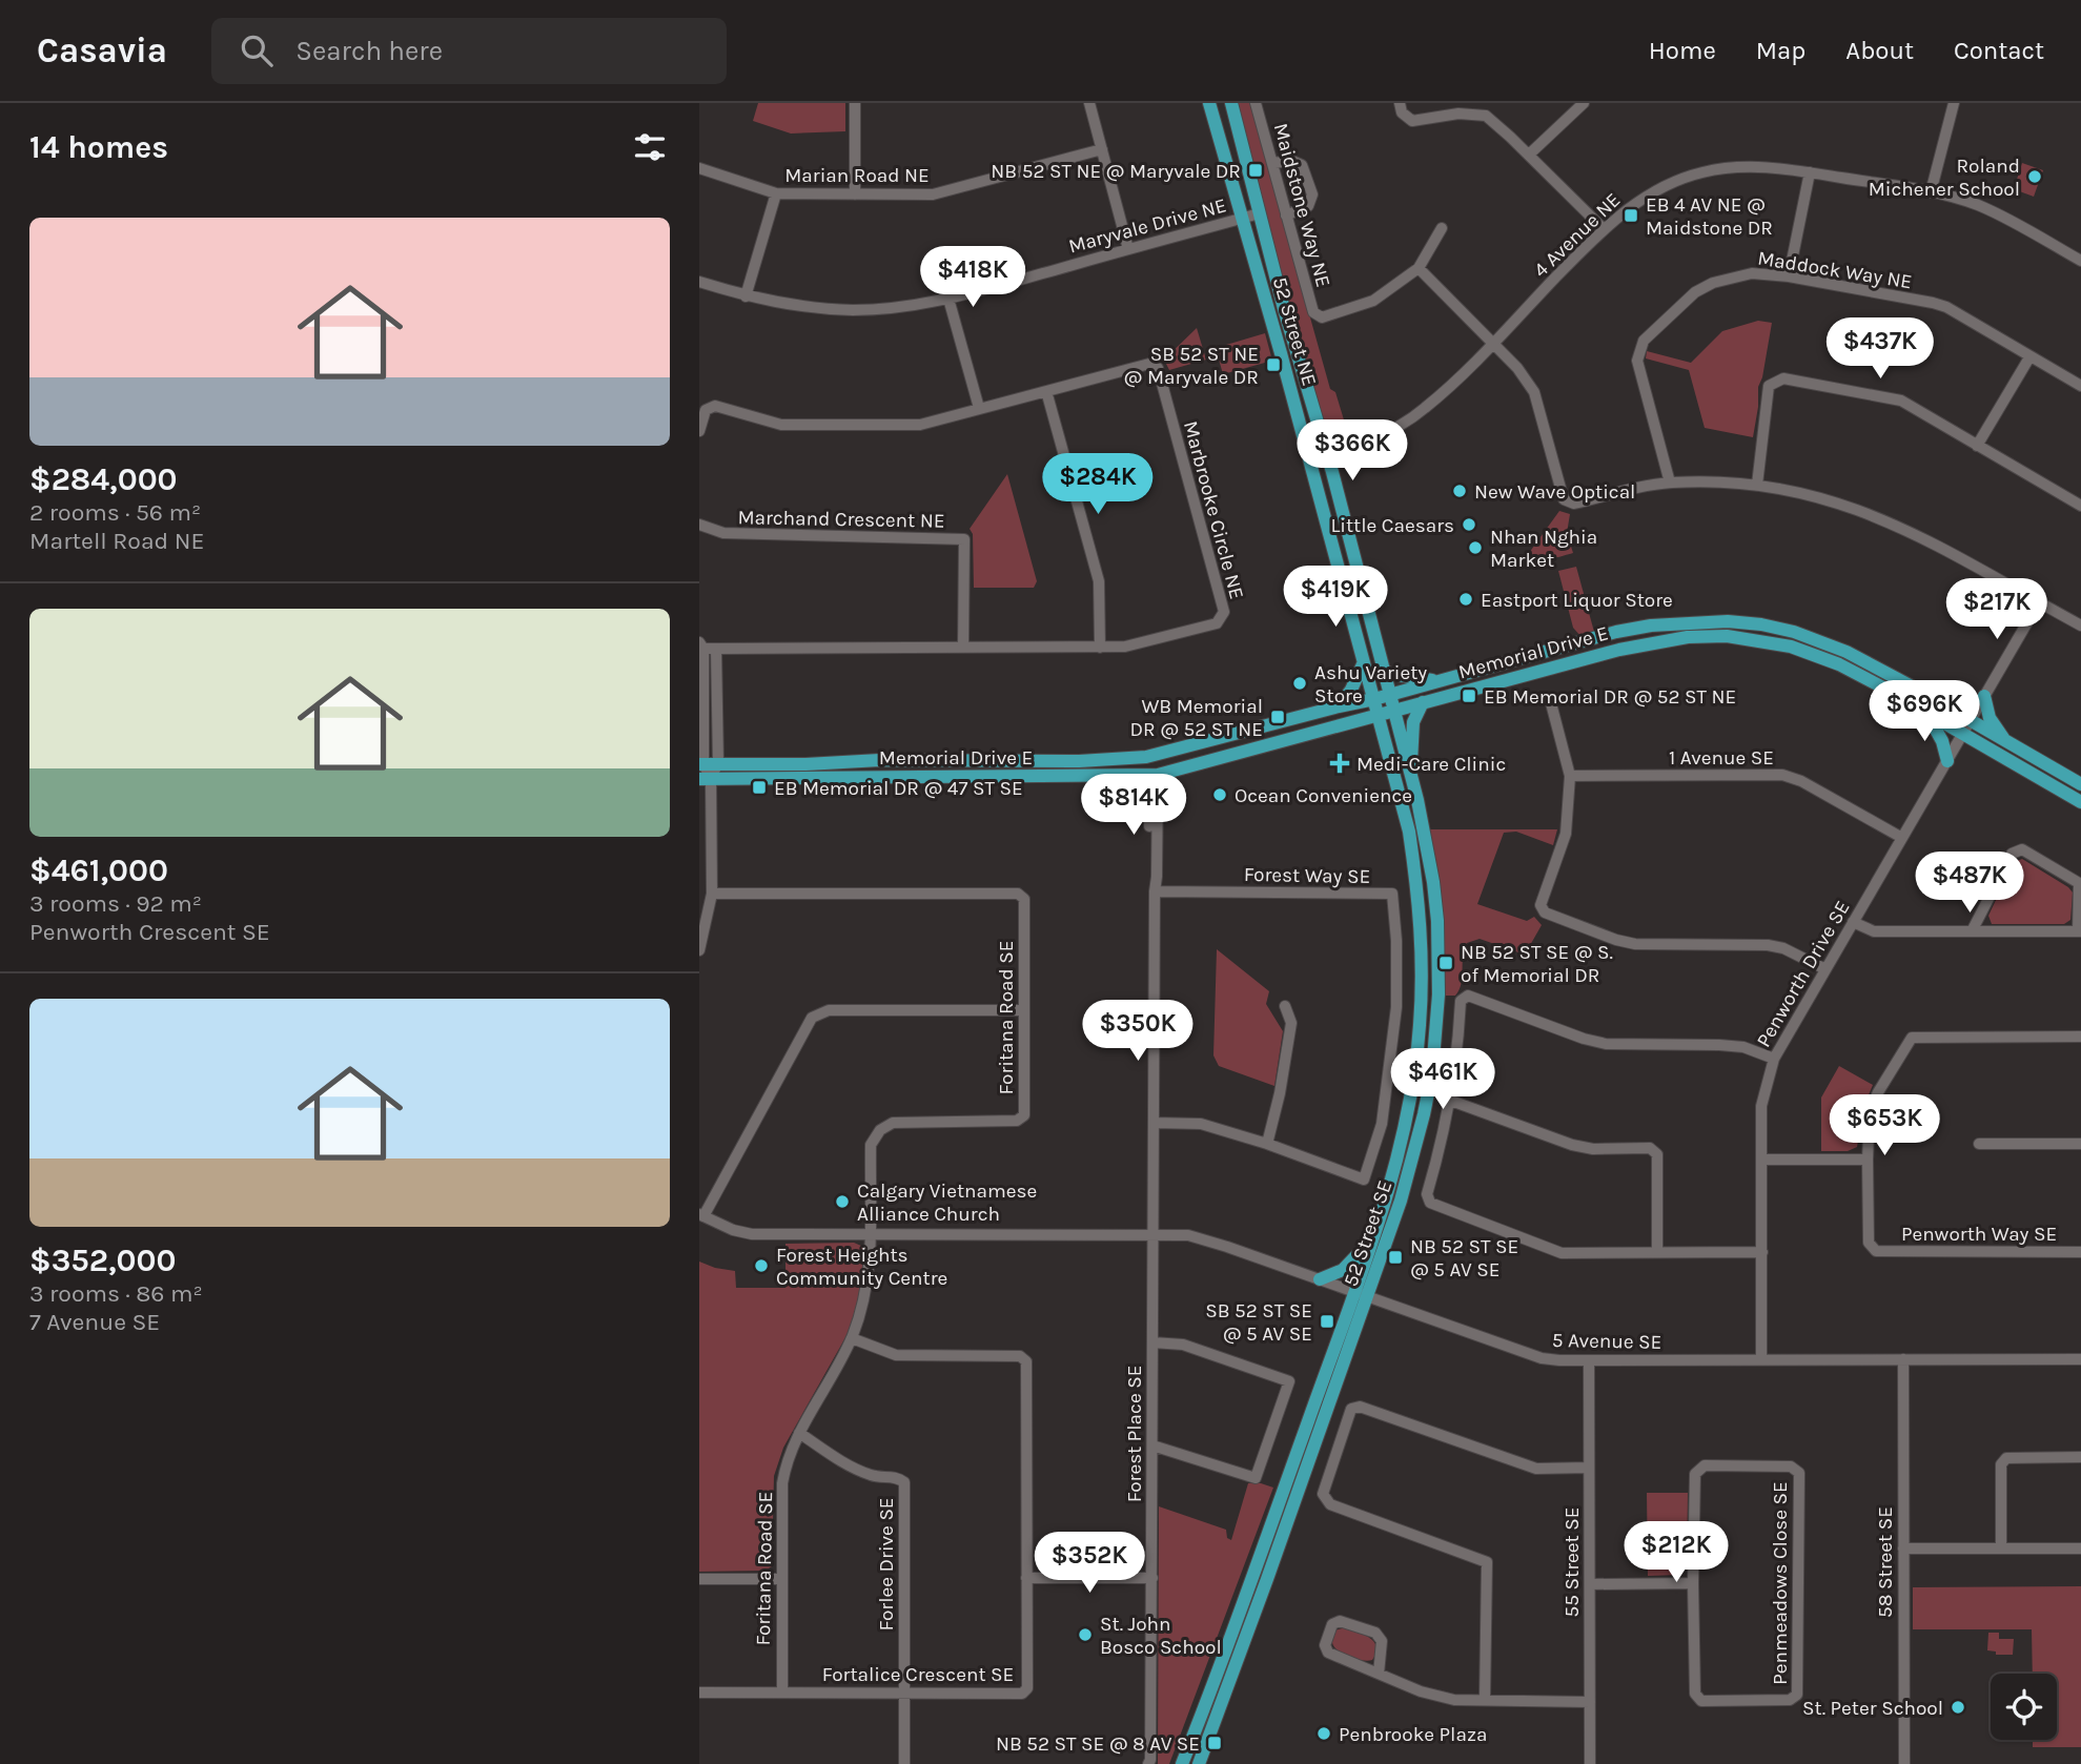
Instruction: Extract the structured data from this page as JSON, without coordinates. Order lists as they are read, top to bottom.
{
  "streets": {
    "main road": ["52 Street NE", "Memorial Drive E", "52 Street SE"],
    "street": [
      "Marian Road NE",
      "Maidstone Way NE",
      "Maryvale Drive NE",
      "4 Avenue NE",
      "Maddock Way NE",
      "Marbrooke Circle NE",
      "Marchand Crescent NE",
      "1 Avenue SE",
      "Forest Way SE",
      "Penworth Drive SE",
      "Foritana Road SE",
      "Penworth Way SE",
      "5 Avenue SE",
      "Forest Place SE",
      "55 Street SE",
      "58 Street SE",
      "Forlee Drive SE",
      "Penmeadows Close SE",
      "Fortalice Crescent SE"
    ]
  },
  "crossings": [
    ["Maryvale Drive NE", "52 Street NE"],
    ["4 Avenue NE", "52 Street NE"],
    ["52 Street NE", "Memorial Drive E"],
    ["52 Street NE", "52 Street SE"],
    ["Marbrooke Circle NE", "Marchand Crescent NE"],
    ["Memorial Drive E", "Penworth Drive SE"],
    ["Memorial Drive E", "52 Street SE"],
    ["Memorial Drive E", "Forest Place SE"],
    ["1 Avenue SE", "Penworth Drive SE"],
    ["Forest Way SE", "Forest Place SE"],
    ["Penworth Drive SE", "5 Avenue SE"],
    ["Foritana Road SE", "5 Avenue SE"],
    ["Foritana Road SE", "Forlee Drive SE"],
    ["Foritana Road SE", "Fortalice Crescent SE"],
    ["52 Street SE", "5 Avenue SE"],
    ["5 Avenue SE", "Forest Place SE"],
    ["5 Avenue SE", "55 Street SE"],
    ["5 Avenue SE", "58 Street SE"],
    ["Forlee Drive SE", "Fortalice Crescent SE"]
  ],
  "places": {
    "transit": [
      "NB 52 ST NE @ Maryvale DR",
      "EB 4 AV NE @ Maidstone DR",
      "SB 52 ST NE @ Maryvale DR",
      "EB Memorial DR @ 52 ST NE",
      "WB Memorial DR @ 52 ST NE",
      "EB Memorial DR @ 47 ST SE",
      "NB 52 ST SE @ S. of Memorial DR",
      "NB 52 ST SE @ 5 AV SE",
      "SB 52 ST SE @ 5 AV SE",
      "NB 52 ST SE @ 8 AV SE"
    ],
    "other": [
      "Roland Michener School",
      "New Wave Optical",
      "Little Caesars",
      "Nhan Nghia Market",
      "Eastport Liquor Store",
      "Ashu Variety Store",
      "Ocean Convenience",
      "Calgary Vietnamese Alliance Church",
      "Forest Heights Community Centre",
      "St. John Bosco School",
      "St. Peter School",
      "Penbrooke Plaza"
    ],
    "health": ["Medi-Care Clinic"]
  },
  "page": {
    "header": "Casavia",
    "search": "Search here",
    "nav": [
      "Home",
      "Map",
      "About",
      "Contact"
    ],
    "heading": "14 homes",
    "list": [
      {
        "name": "$284,000",
        "note": "2 rooms · 56 m² · Martell Road NE"
      },
      {
        "name": "$461,000",
        "note": "3 rooms · 92 m² · Penworth Crescent SE"
      },
      {
        "name": "$352,000",
        "note": "3 rooms · 86 m² · 7 Avenue SE"
      }
    ],
    "price": [
      "$418K",
      "$437K",
      "$366K",
      "$284K",
      "$419K",
      "$217K",
      "$696K",
      "$814K",
      "$487K",
      "$350K",
      "$461K",
      "$653K",
      "$212K",
      "$352K"
    ]
  }
}
